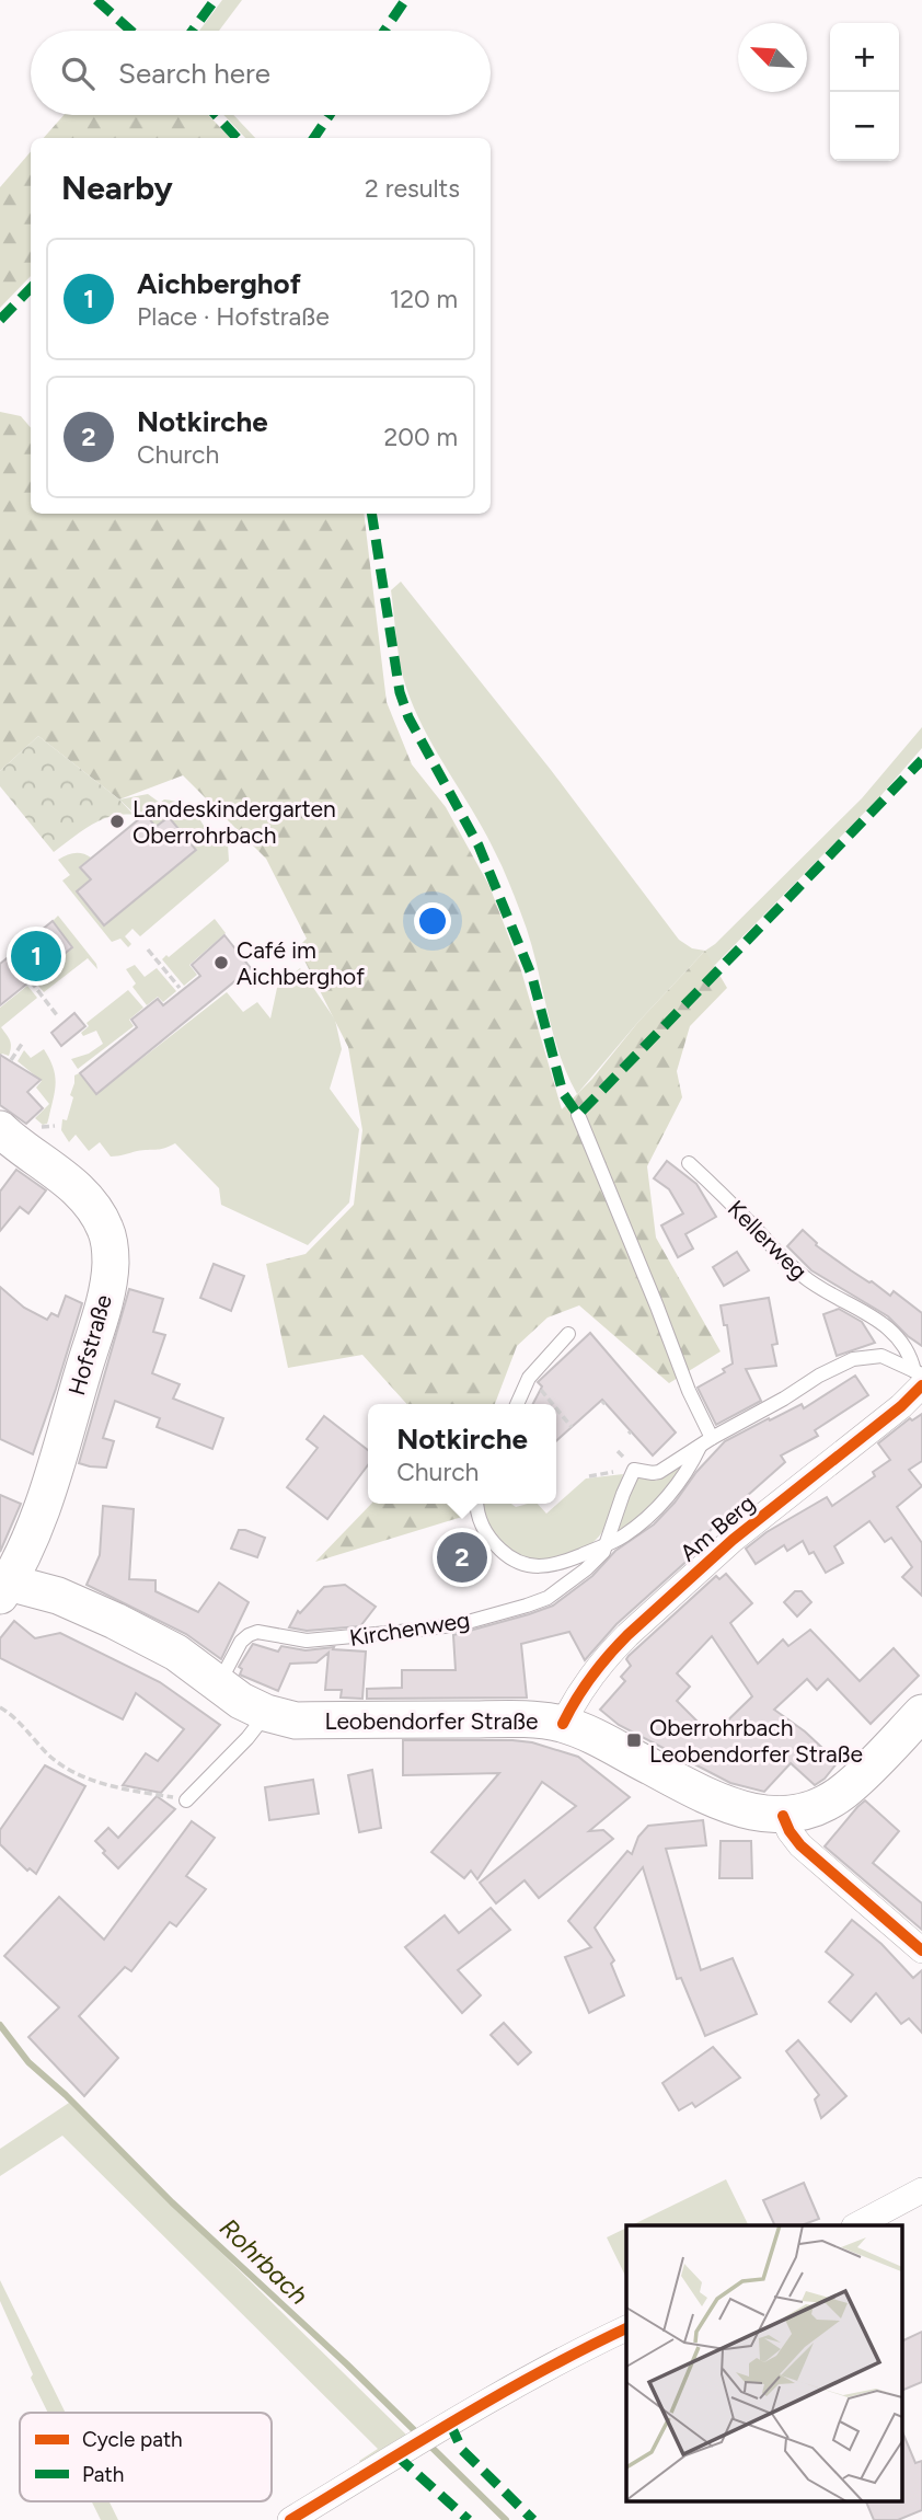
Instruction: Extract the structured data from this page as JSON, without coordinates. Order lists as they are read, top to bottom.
{
  "streets": {
    "main road": ["Hofstraße", "Leobendorfer Straße"],
    "street": ["Am Berg"],
    "lane": ["Kellerweg", "Kirchenweg"]
  },
  "crossings": [
    ["Kellerweg", "Am Berg"],
    ["Kellerweg", "Kirchenweg"],
    ["Hofstraße", "Leobendorfer Straße"],
    ["Am Berg", "Kirchenweg"],
    ["Am Berg", "Leobendorfer Straße"],
    ["Kirchenweg", "Leobendorfer Straße"]
  ],
  "water": ["Rohrbach"],
  "places": {
    "other": ["Landeskindergarten Oberrohrbach", "Café im Aichberghof"],
    "transit": ["Oberrohrbach Leobendorfer Straße"]
  },
  "legend": ["Cycle path", "Path"],
  "north": "top left",
  "page": {
    "map_buttons": ["+", "−"],
    "search": "Search here",
    "heading": ["Nearby", "2 results"],
    "list": [
      {
        "mark": "1",
        "name": "Aichberghof",
        "note": "Place · Hofstraße",
        "value": "120 m"
      },
      {
        "mark": "2",
        "name": "Notkirche",
        "note": "Church",
        "value": "200 m"
      }
    ],
    "pins": ["1", "2"],
    "popup": ["Notkirche", "Church"]
  }
}
